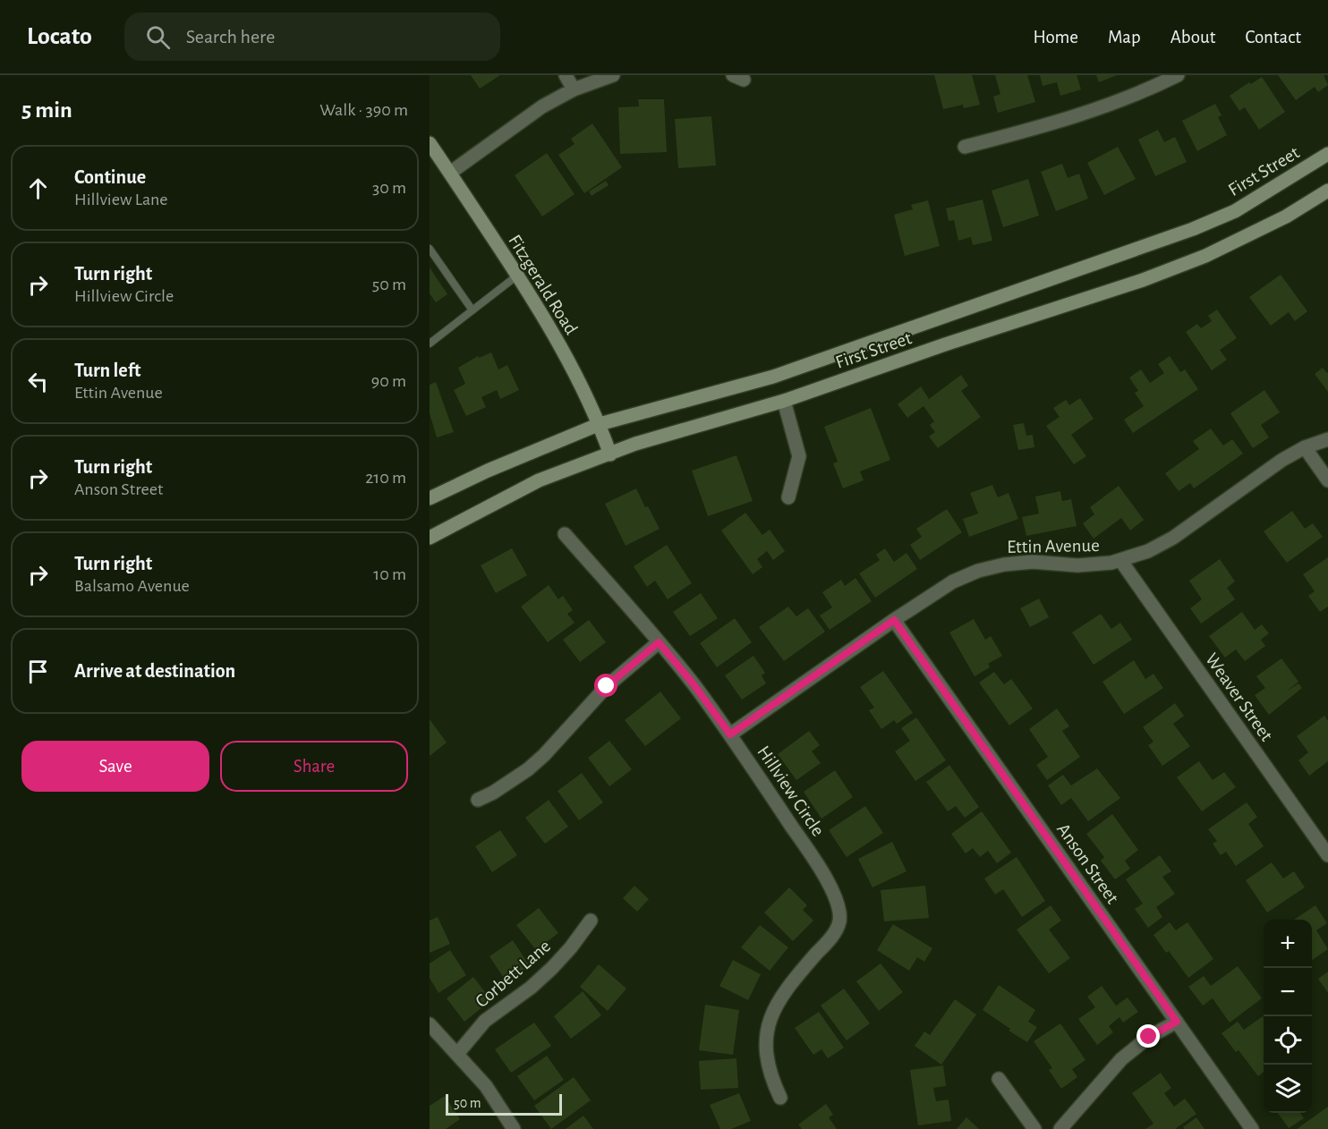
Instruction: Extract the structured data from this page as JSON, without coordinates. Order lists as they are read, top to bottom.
{
  "streets": {
    "main road": ["First Street", "Fitzgerald Road"],
    "street": [
      "Ettin Avenue",
      "Weaver Street",
      "Hillview Circle",
      "Anson Street",
      "Corbett Lane"
    ]
  },
  "crossings": [
    ["First Street", "Fitzgerald Road"],
    ["Ettin Avenue", "Weaver Street"],
    ["Ettin Avenue", "Hillview Circle"],
    ["Ettin Avenue", "Anson Street"]
  ],
  "scale_bar": "50 m",
  "page": {
    "header": "Locato",
    "search": "Search here",
    "nav": [
      "Home",
      "Map",
      "About",
      "Contact"
    ],
    "heading": ["5 min", "Walk · 390 m"],
    "list": [
      ["Continue", "Hillview Lane", "30 m"],
      ["Turn right", "Hillview Circle", "50 m"],
      ["Turn left", "Ettin Avenue", "90 m"],
      ["Turn right", "Anson Street", "210 m"],
      ["Turn right", "Balsamo Avenue", "10 m"],
      "Arrive at destination"
    ],
    "buttons": ["Save", "Share"],
    "map_buttons": ["+", "−"],
    "scale": "50 m"
  }
}
